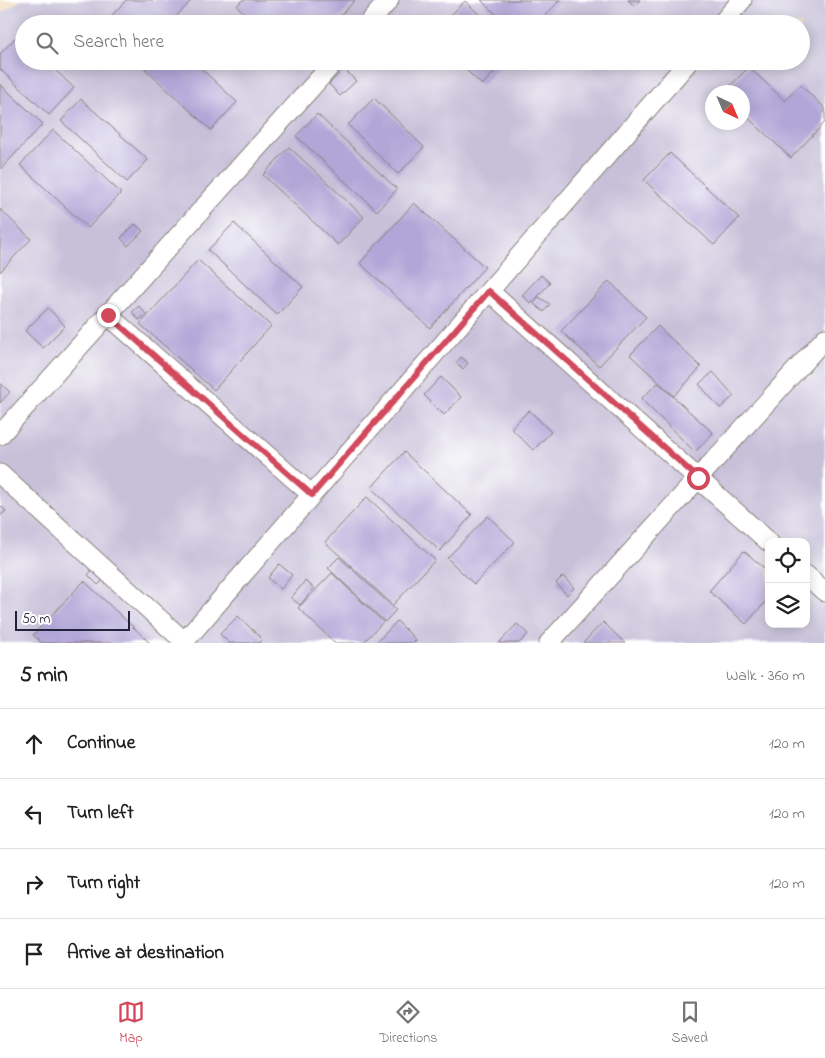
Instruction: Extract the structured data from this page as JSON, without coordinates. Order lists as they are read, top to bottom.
{
  "scale_bar": "50 m",
  "north": "bottom right",
  "page": {
    "search": "Search here",
    "scale": "50 m",
    "heading": ["5 min", "Walk · 360 m"],
    "list": [
      ["Continue", "120 m"],
      ["Turn left", "120 m"],
      ["Turn right", "120 m"],
      "Arrive at destination"
    ],
    "nav": ["Map", "Directions", "Saved"]
  }
}
